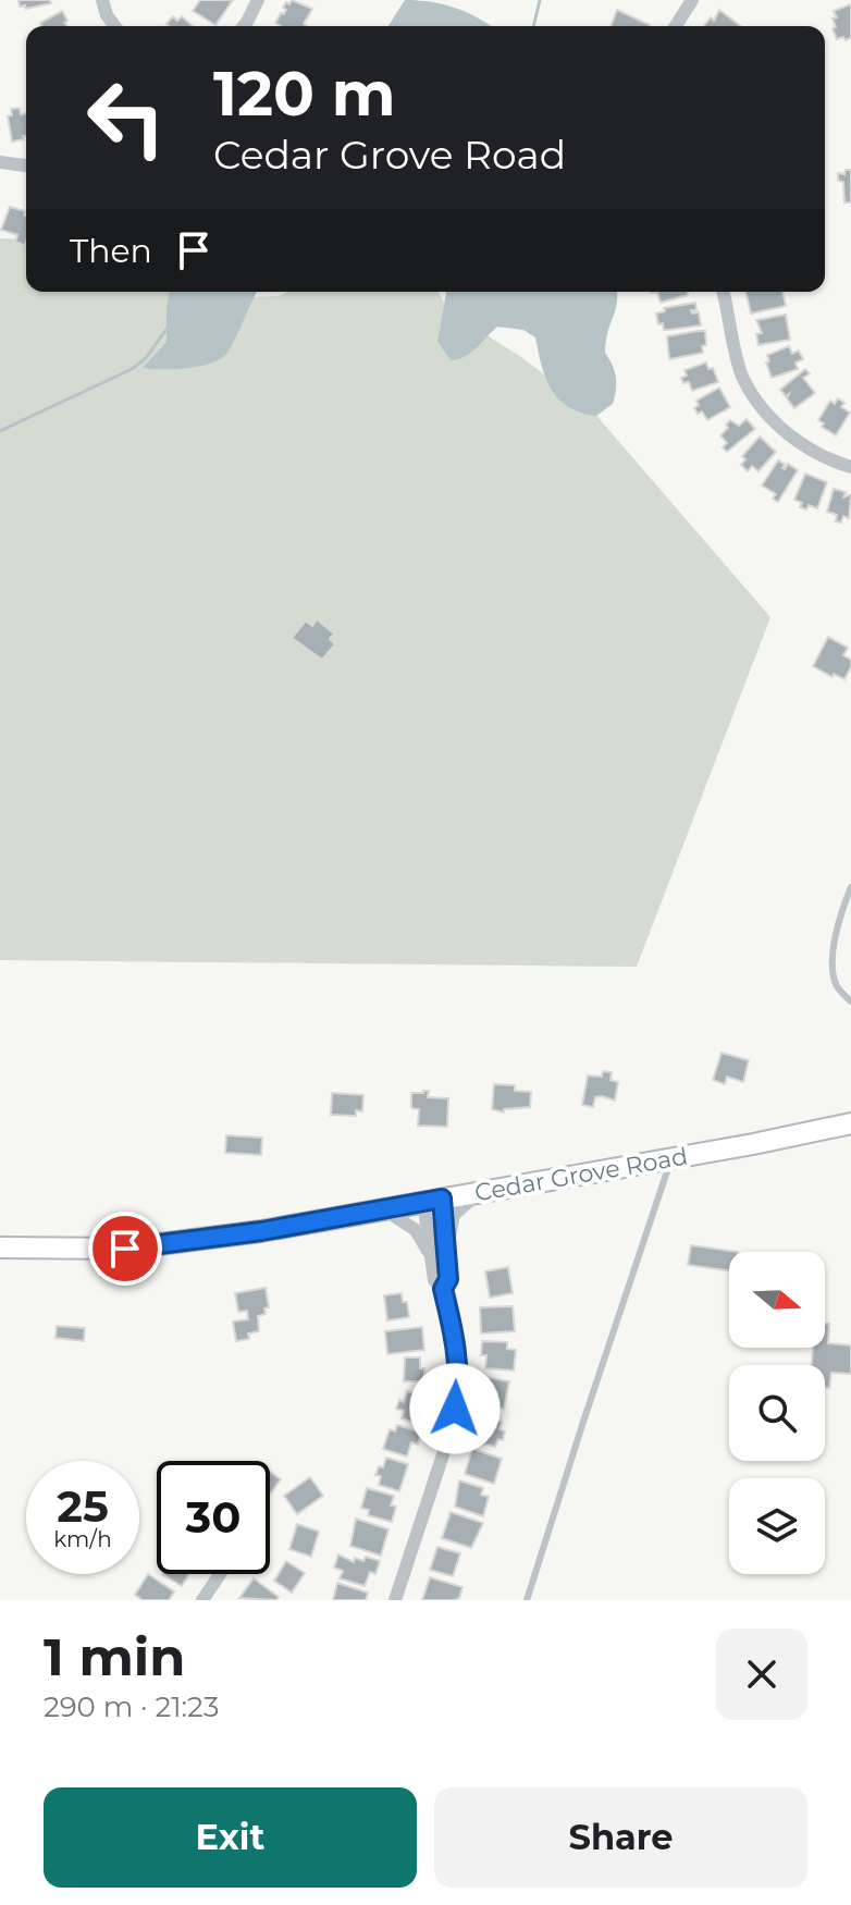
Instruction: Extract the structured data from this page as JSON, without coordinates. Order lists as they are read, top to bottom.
{
  "streets": {
    "main road": ["Cedar Grove Road"]
  },
  "north": "right",
  "page": {
    "turn": ["120 m", "Cedar Grove Road"],
    "then": "Then",
    "speed": "25 km/h",
    "limit": "30",
    "heading": ["1 min", "290 m · 21:23"],
    "buttons": ["Exit", "Share"]
  }
}
